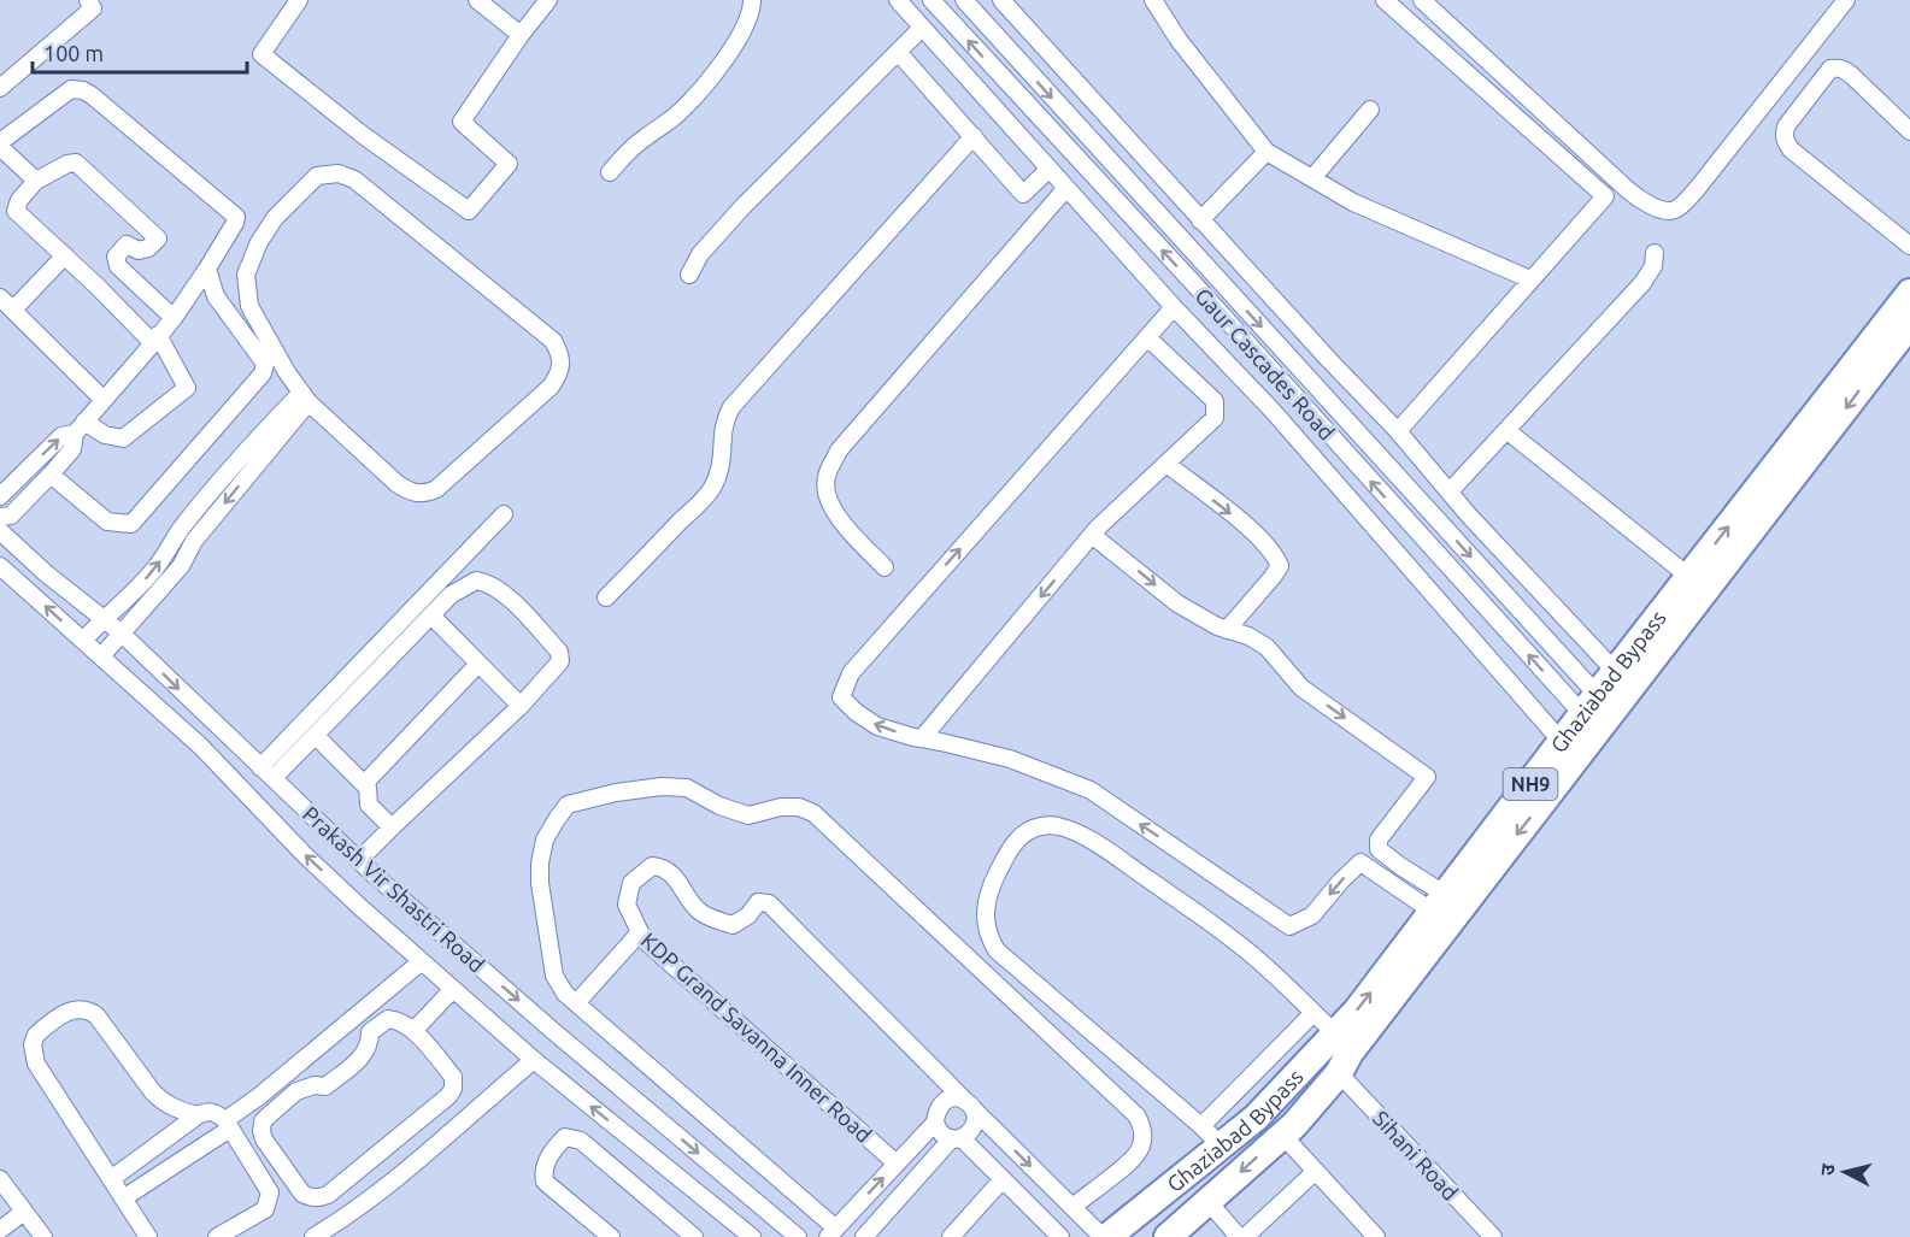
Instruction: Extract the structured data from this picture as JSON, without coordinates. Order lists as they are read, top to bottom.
{
  "streets": {
    "highway": ["Ghaziabad Bypass", "NH9"],
    "street": [
      "Gaur Cascades Road",
      "Prakash Vir Shastri Road",
      "KDP Grand Savanna Inner Road",
      "Sihani Road"
    ]
  },
  "crossings": [
    ["Gaur Cascades Road", "Ghaziabad Bypass"],
    ["Ghaziabad Bypass", "Sihani Road"]
  ],
  "scale_bar": "100 m",
  "north": "left"
}
